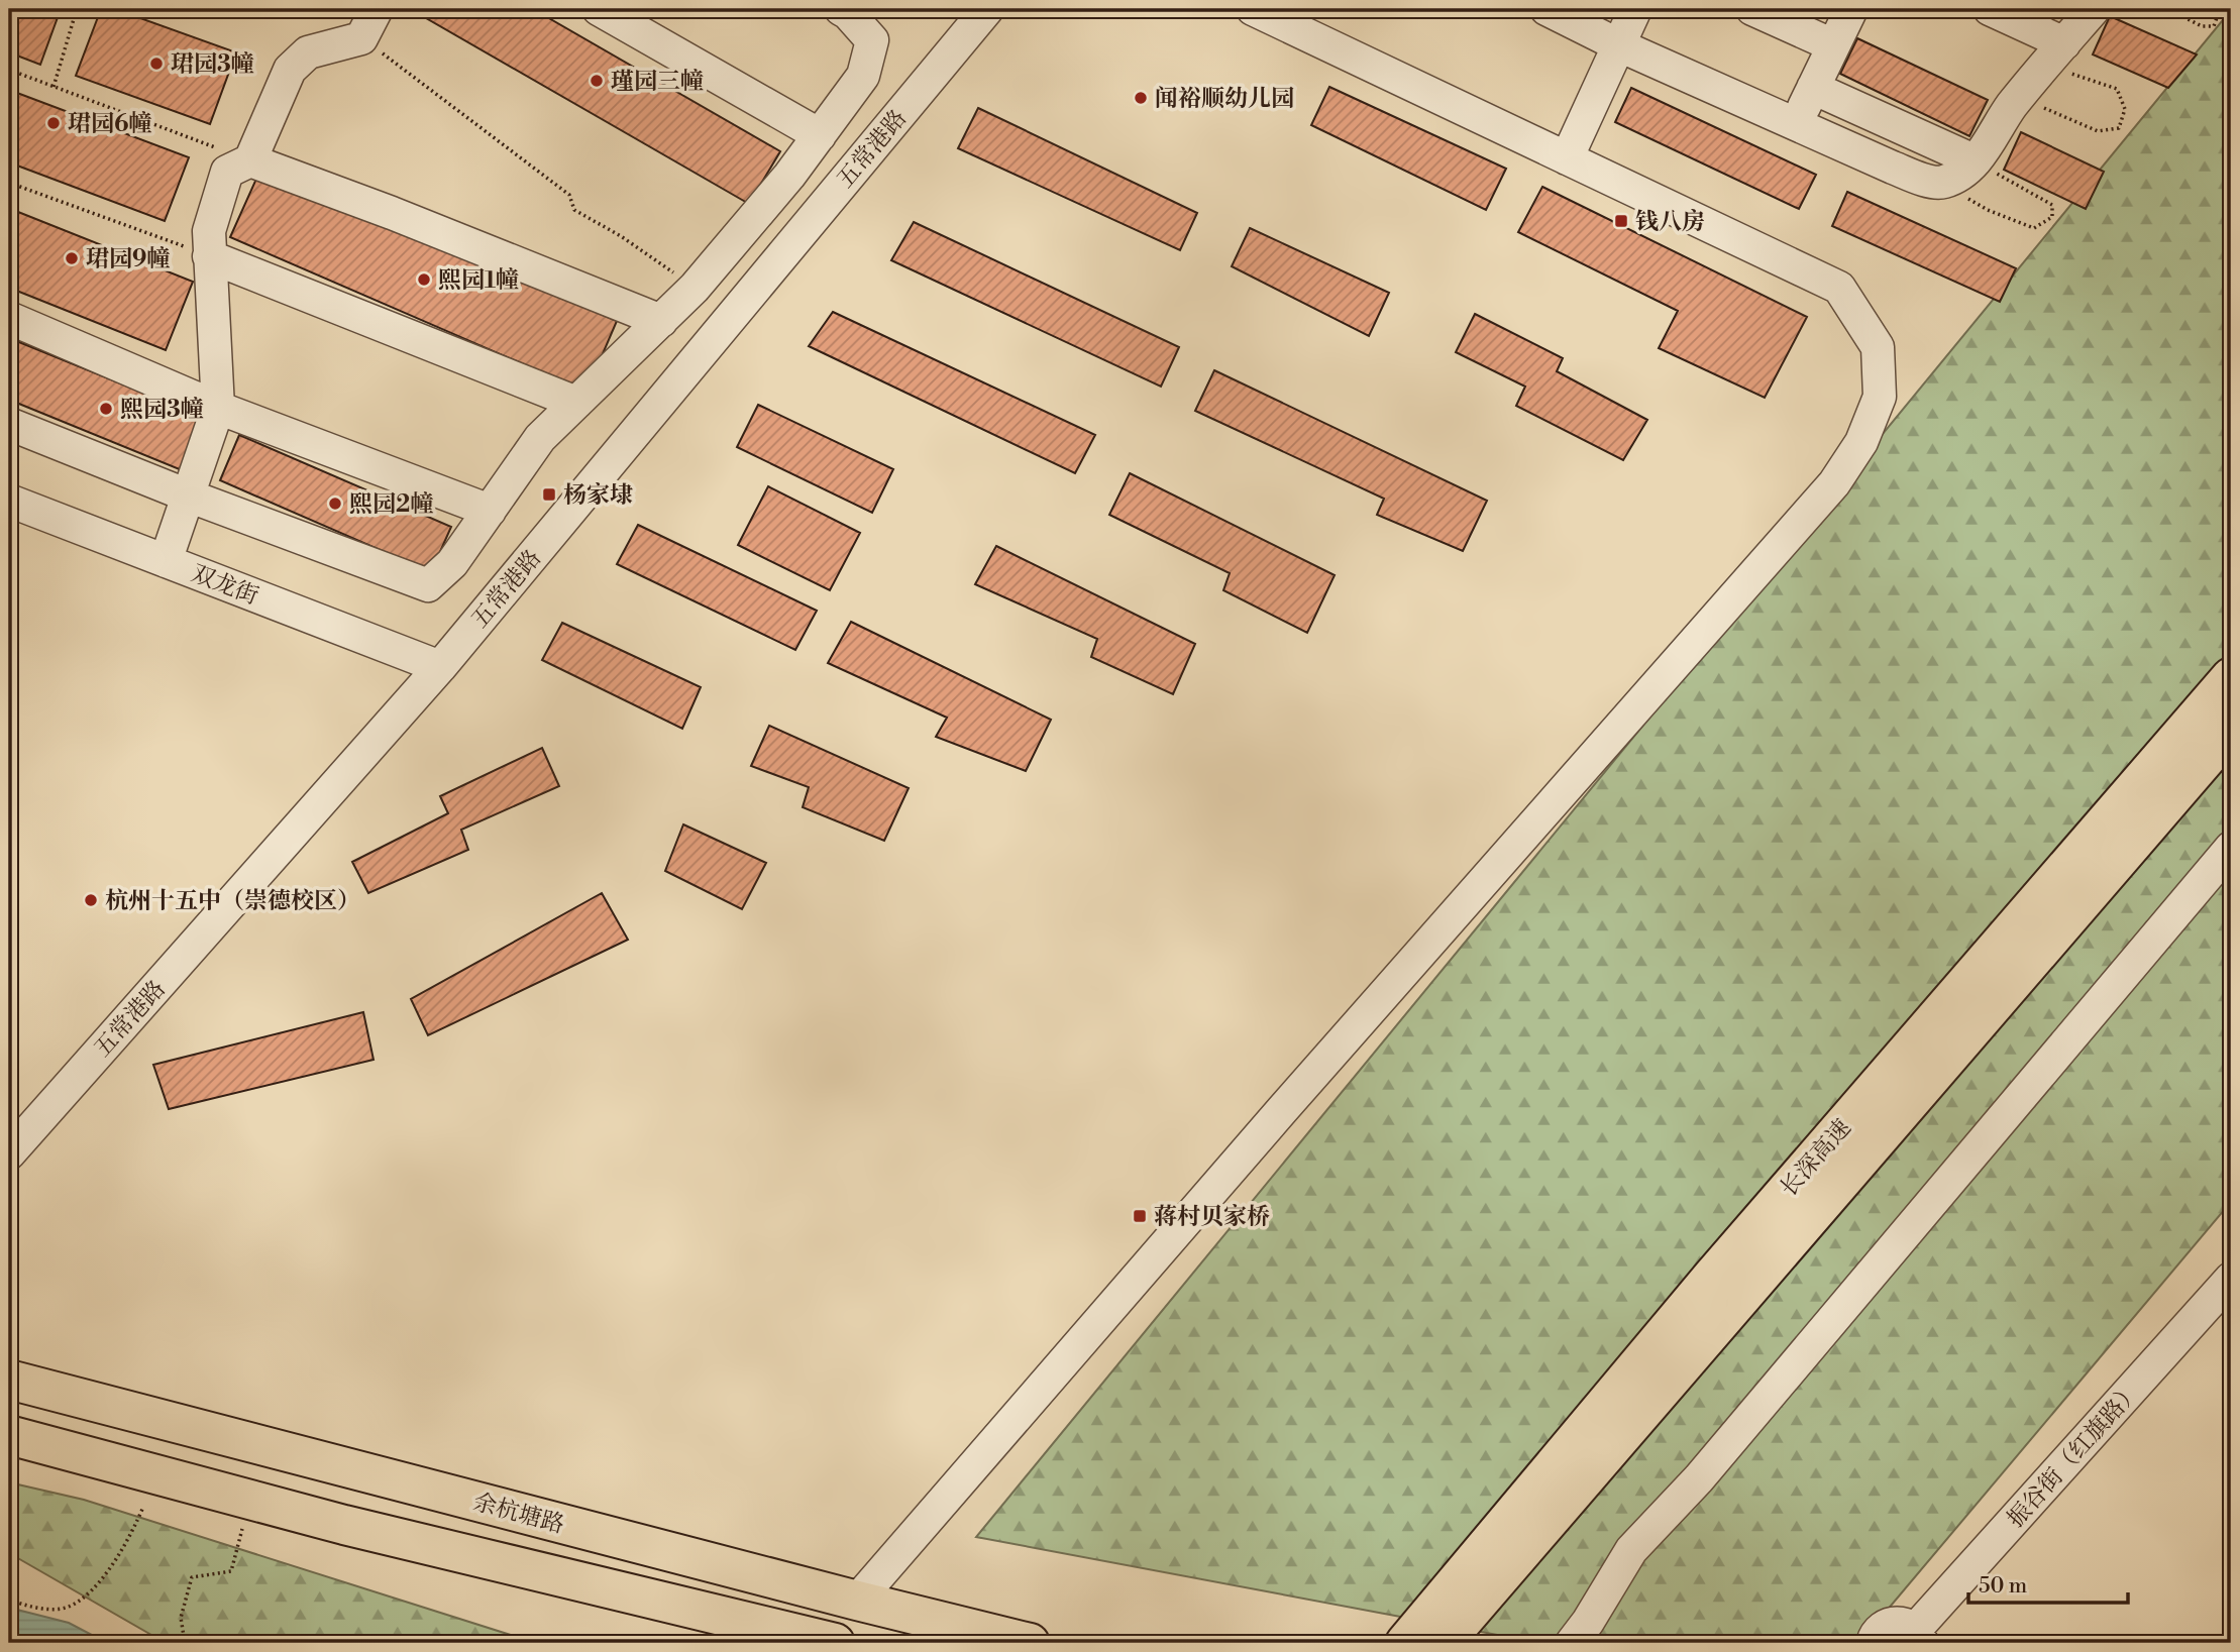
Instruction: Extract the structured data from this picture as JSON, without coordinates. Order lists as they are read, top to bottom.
{
  "streets": {
    "main road": ["长深高速", "余杭塘路"],
    "street": ["五常港路", "双龙街", "振谷街（红旗路）"]
  },
  "crossings": [
    ["五常港路", "双龙街"]
  ],
  "places": {
    "other": [
      "珺园3幢",
      "瑾园三幢",
      "闻裕顺幼儿园",
      "珺园6幢",
      "珺园9幢",
      "熙园1幢",
      "熙园3幢",
      "熙园2幢",
      "杭州十五中（崇德校区）"
    ],
    "transit": ["钱八房", "杨家埭", "蒋村贝家桥"]
  },
  "scale_bar": "50 m"
}
